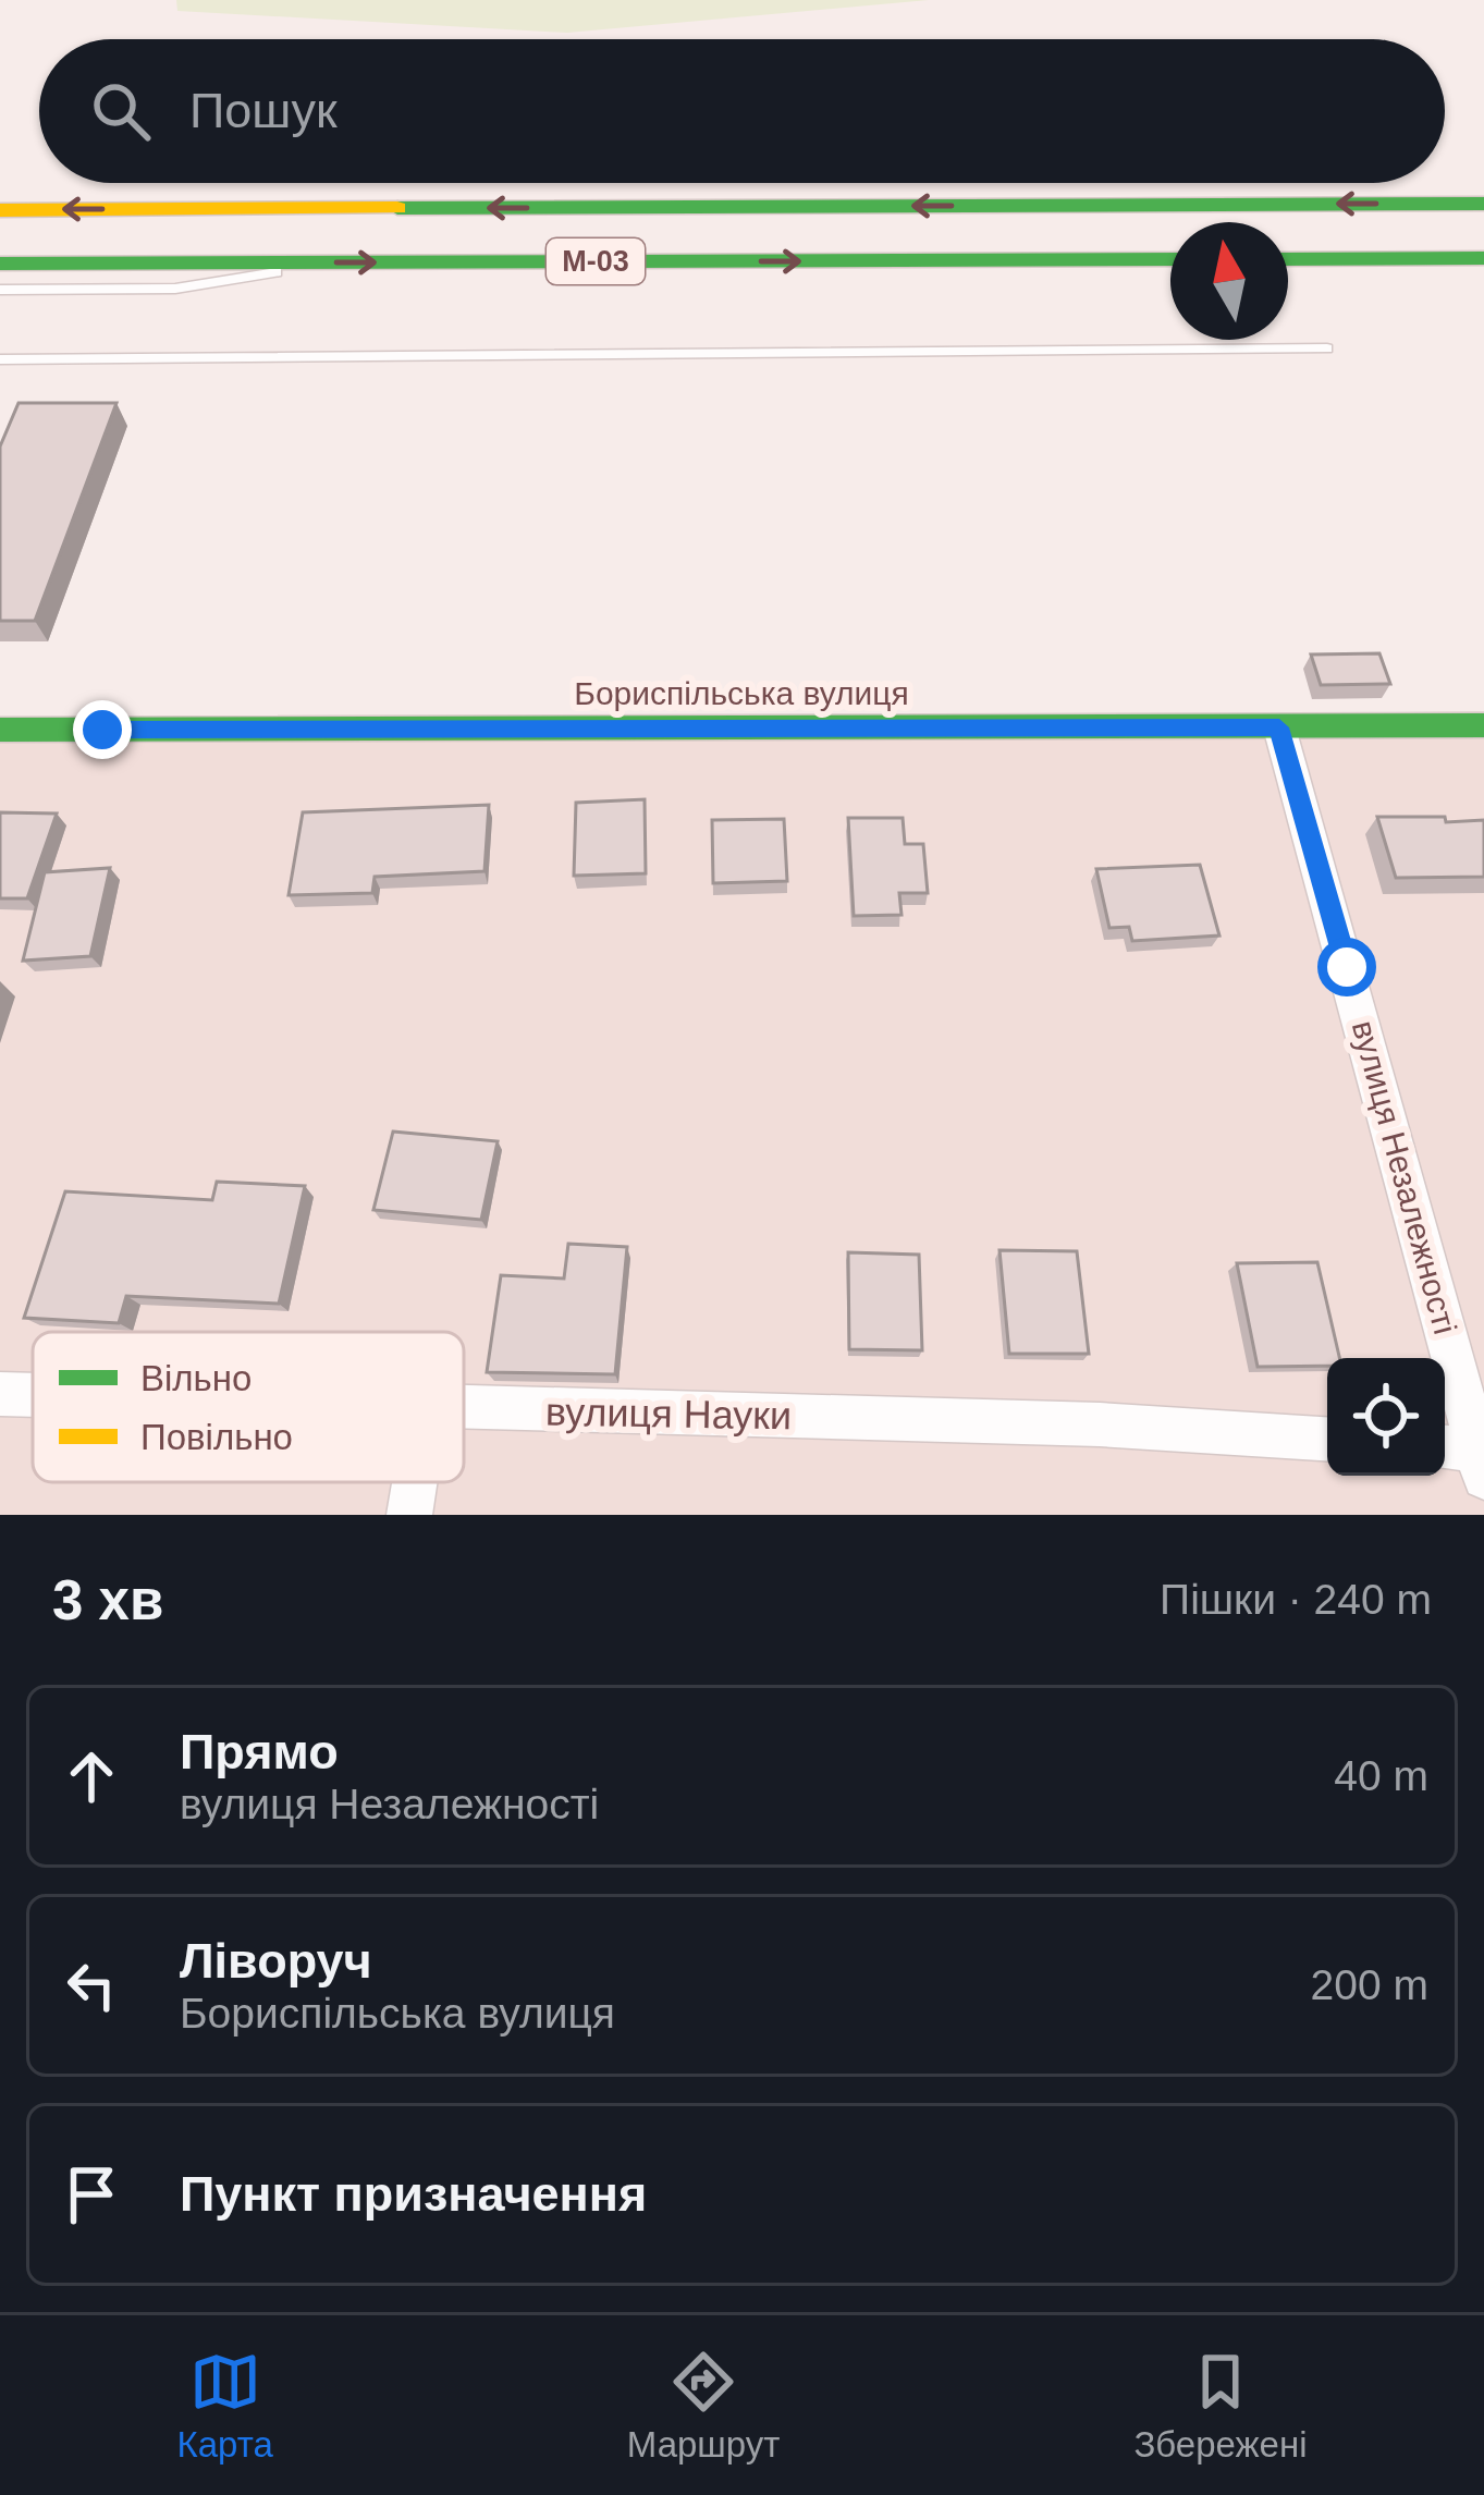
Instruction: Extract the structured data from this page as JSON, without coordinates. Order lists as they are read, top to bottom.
{
  "streets": {
    "main road": ["М-03", "Бориспільська вулиця"],
    "street": ["вулиця Незалежності", "вулиця Науки"]
  },
  "crossings": [
    ["Бориспільська вулиця", "вулиця Незалежності"]
  ],
  "legend": ["Вільно", "Повільно"],
  "north": "top",
  "page": {
    "search": "Пошук",
    "heading": ["3 хв", "Пішки · 240 m"],
    "list": [
      ["Прямо", "вулиця Незалежності", "40 m"],
      ["Ліворуч", "Бориспільська вулиця", "200 m"],
      "Пункт призначення"
    ],
    "nav": ["Карта", "Маршрут", "Збережені"]
  }
}
